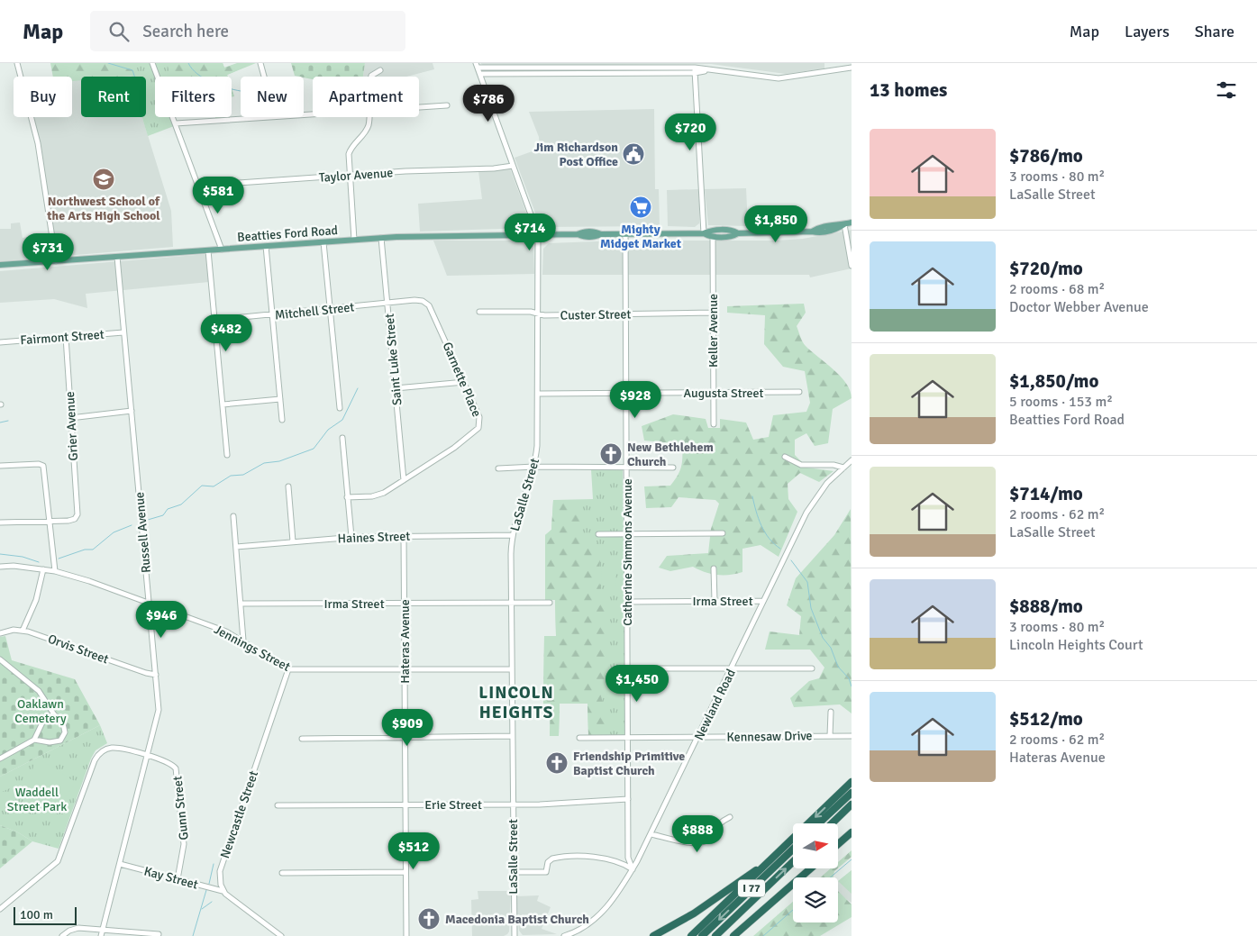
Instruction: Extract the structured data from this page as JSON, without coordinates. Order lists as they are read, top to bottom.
{
  "streets": {
    "highway": ["I 77"],
    "main road": ["Beatties Ford Road"],
    "street": [
      "Taylor Avenue",
      "Mitchell Street",
      "Custer Street",
      "Keller Avenue",
      "Fairmont Street",
      "Saint Luke Street",
      "Garnette Place",
      "Augusta Street",
      "Grier Avenue",
      "LaSalle Street",
      "Russell Avenue",
      "Haines Street",
      "Catherine Simmons Avenue",
      "Irma Street",
      "Hateras Avenue",
      "Jennings Street",
      "Orvis Street",
      "Newland Road",
      "Kennesaw Drive",
      "Erie Street",
      "Gunn Street",
      "Newcastle Street",
      "Kay Street"
    ]
  },
  "crossings": [
    ["Taylor Avenue", "LaSalle Street"],
    ["Beatties Ford Road", "Keller Avenue"],
    ["Beatties Ford Road", "Saint Luke Street"],
    ["Beatties Ford Road", "LaSalle Street"],
    ["Beatties Ford Road", "Russell Avenue"],
    ["Beatties Ford Road", "Catherine Simmons Avenue"],
    ["Mitchell Street", "Saint Luke Street"],
    ["Mitchell Street", "Garnette Place"],
    ["Custer Street", "Keller Avenue"],
    ["Custer Street", "LaSalle Street"],
    ["Custer Street", "Catherine Simmons Avenue"],
    ["Keller Avenue", "Augusta Street"],
    ["Fairmont Street", "Grier Avenue"],
    ["Fairmont Street", "Russell Avenue"],
    ["Saint Luke Street", "Garnette Place"],
    ["Augusta Street", "LaSalle Street"],
    ["Augusta Street", "Catherine Simmons Avenue"],
    ["LaSalle Street", "Haines Street"],
    ["LaSalle Street", "Irma Street"],
    ["LaSalle Street", "Jennings Street"],
    ["LaSalle Street", "Erie Street"],
    ["Russell Avenue", "Jennings Street"],
    ["Russell Avenue", "Orvis Street"],
    ["Russell Avenue", "Gunn Street"],
    ["Russell Avenue", "Kay Street"],
    ["Haines Street", "Hateras Avenue"],
    ["Catherine Simmons Avenue", "Irma Street"],
    ["Catherine Simmons Avenue", "Newland Road"],
    ["Catherine Simmons Avenue", "Kennesaw Drive"],
    ["Catherine Simmons Avenue", "Erie Street"],
    ["Irma Street", "Hateras Avenue"],
    ["Irma Street", "Newland Road"],
    ["Hateras Avenue", "Jennings Street"],
    ["Hateras Avenue", "Erie Street"],
    ["Jennings Street", "Newcastle Street"],
    ["Newland Road", "Kennesaw Drive"],
    ["Gunn Street", "Kay Street"],
    ["Newcastle Street", "Kay Street"]
  ],
  "districts": ["LINCOLN HEIGHTS"],
  "parks": ["Oaklawn Cemetery", "Waddell Street Park"],
  "places": {
    "public building": ["Jim Richardson Post Office"],
    "school or university": ["Northwest School of the Arts High School"],
    "supermarket": ["Mighty Midget Market"],
    "church": ["New Bethlehem Church", "Friendship Primitive Baptist Church", "Macedonia Baptist Church"]
  },
  "scale_bar": "100 m",
  "north": "right",
  "page": {
    "header": "Map",
    "search": "Search here",
    "nav": ["Map", "Layers", "Share"],
    "heading": "13 homes",
    "chip": [
      "Buy",
      "Rent",
      "Filters",
      "New",
      "Apartment"
    ],
    "price": [
      "$786",
      "$720",
      "$581",
      "$1,850",
      "$714",
      "$731",
      "$482",
      "$928",
      "$946",
      "$1,450",
      "$909",
      "$888",
      "$512"
    ],
    "list": [
      {
        "name": "$786/mo",
        "note": "3 rooms · 80 m² · LaSalle Street"
      },
      {
        "name": "$720/mo",
        "note": "2 rooms · 68 m² · Doctor Webber Avenue"
      },
      {
        "name": "$1,850/mo",
        "note": "5 rooms · 153 m² · Beatties Ford Road"
      },
      {
        "name": "$714/mo",
        "note": "2 rooms · 62 m² · LaSalle Street"
      },
      {
        "name": "$888/mo",
        "note": "3 rooms · 80 m² · Lincoln Heights Court"
      },
      {
        "name": "$512/mo",
        "note": "2 rooms · 62 m² · Hateras Avenue"
      }
    ],
    "scale": "100 m"
  }
}
